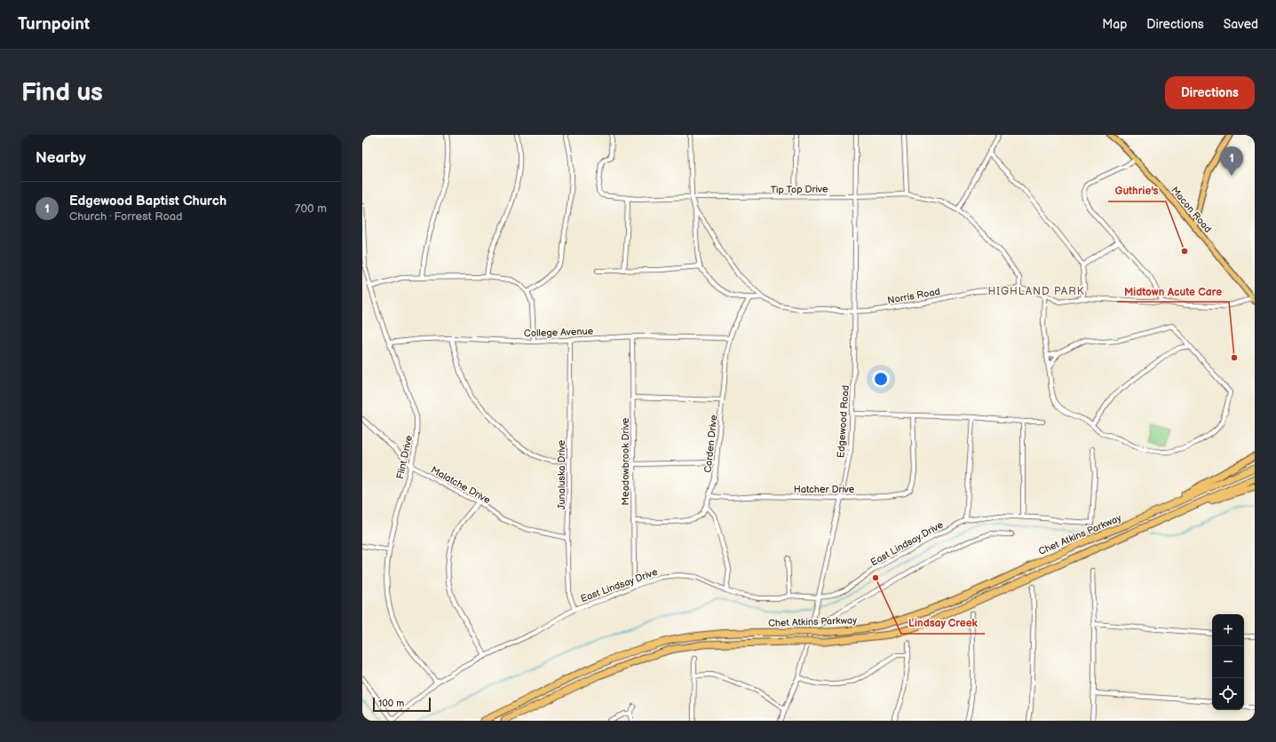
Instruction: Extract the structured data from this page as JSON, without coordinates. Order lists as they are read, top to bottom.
{
  "streets": {
    "highway": ["Chet Atkins Parkway"],
    "main road": ["Macon Road"],
    "street": [
      "Tip Top Drive",
      "Norris Road",
      "College Avenue",
      "Edgewood Road",
      "Carden Drive",
      "Flint Drive",
      "Meadowbrook Drive",
      "Junaluska Drive",
      "Malatche Drive",
      "Hatcher Drive",
      "East Lindsay Drive"
    ]
  },
  "crossings": [
    ["Tip Top Drive", "Norris Road"],
    ["Tip Top Drive", "Edgewood Road"],
    ["Macon Road", "Norris Road"],
    ["Norris Road", "Edgewood Road"],
    ["College Avenue", "Carden Drive"],
    ["College Avenue", "Flint Drive"],
    ["College Avenue", "Meadowbrook Drive"],
    ["College Avenue", "Junaluska Drive"],
    ["Edgewood Road", "Hatcher Drive"],
    ["Edgewood Road", "East Lindsay Drive"],
    ["Carden Drive", "Hatcher Drive"],
    ["Flint Drive", "Malatche Drive"],
    ["Flint Drive", "East Lindsay Drive"],
    ["Meadowbrook Drive", "East Lindsay Drive"],
    ["Junaluska Drive", "Malatche Drive"],
    ["Junaluska Drive", "East Lindsay Drive"]
  ],
  "districts": ["HIGHLAND PARK"],
  "places": ["Guthrie's", "Midtown Acute Care", "Lindsay Creek"],
  "scale_bar": "100 m",
  "page": {
    "header": "Turnpoint",
    "nav": ["Map", "Directions", "Saved"],
    "buttons": "Directions",
    "title": "Find us",
    "heading": "Nearby",
    "pins": "1",
    "list": [
      {
        "mark": "1",
        "name": "Edgewood Baptist Church",
        "note": "Church · Forrest Road",
        "value": "700 m"
      }
    ],
    "map_buttons": ["+", "−"],
    "scale": "100 m"
  }
}
